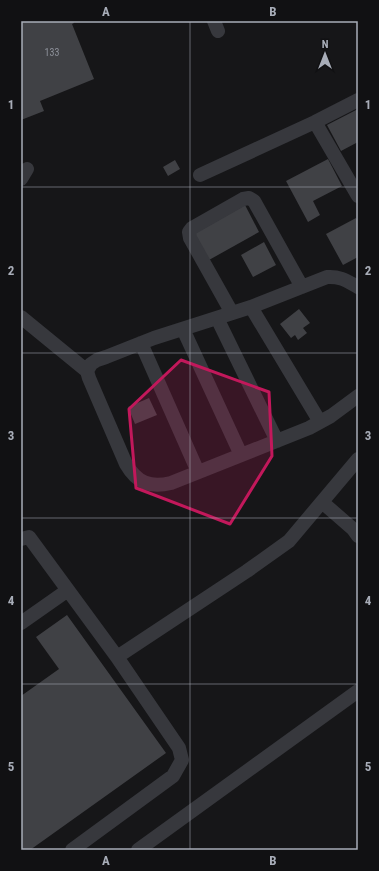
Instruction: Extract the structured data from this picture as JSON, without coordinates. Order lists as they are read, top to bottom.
{
  "house_numbers": ["133"],
  "north": "top",
  "grid": {
    "columns": ["A", "B"],
    "rows": [
      "1",
      "2",
      "3",
      "4",
      "5"
    ]
  }
}
